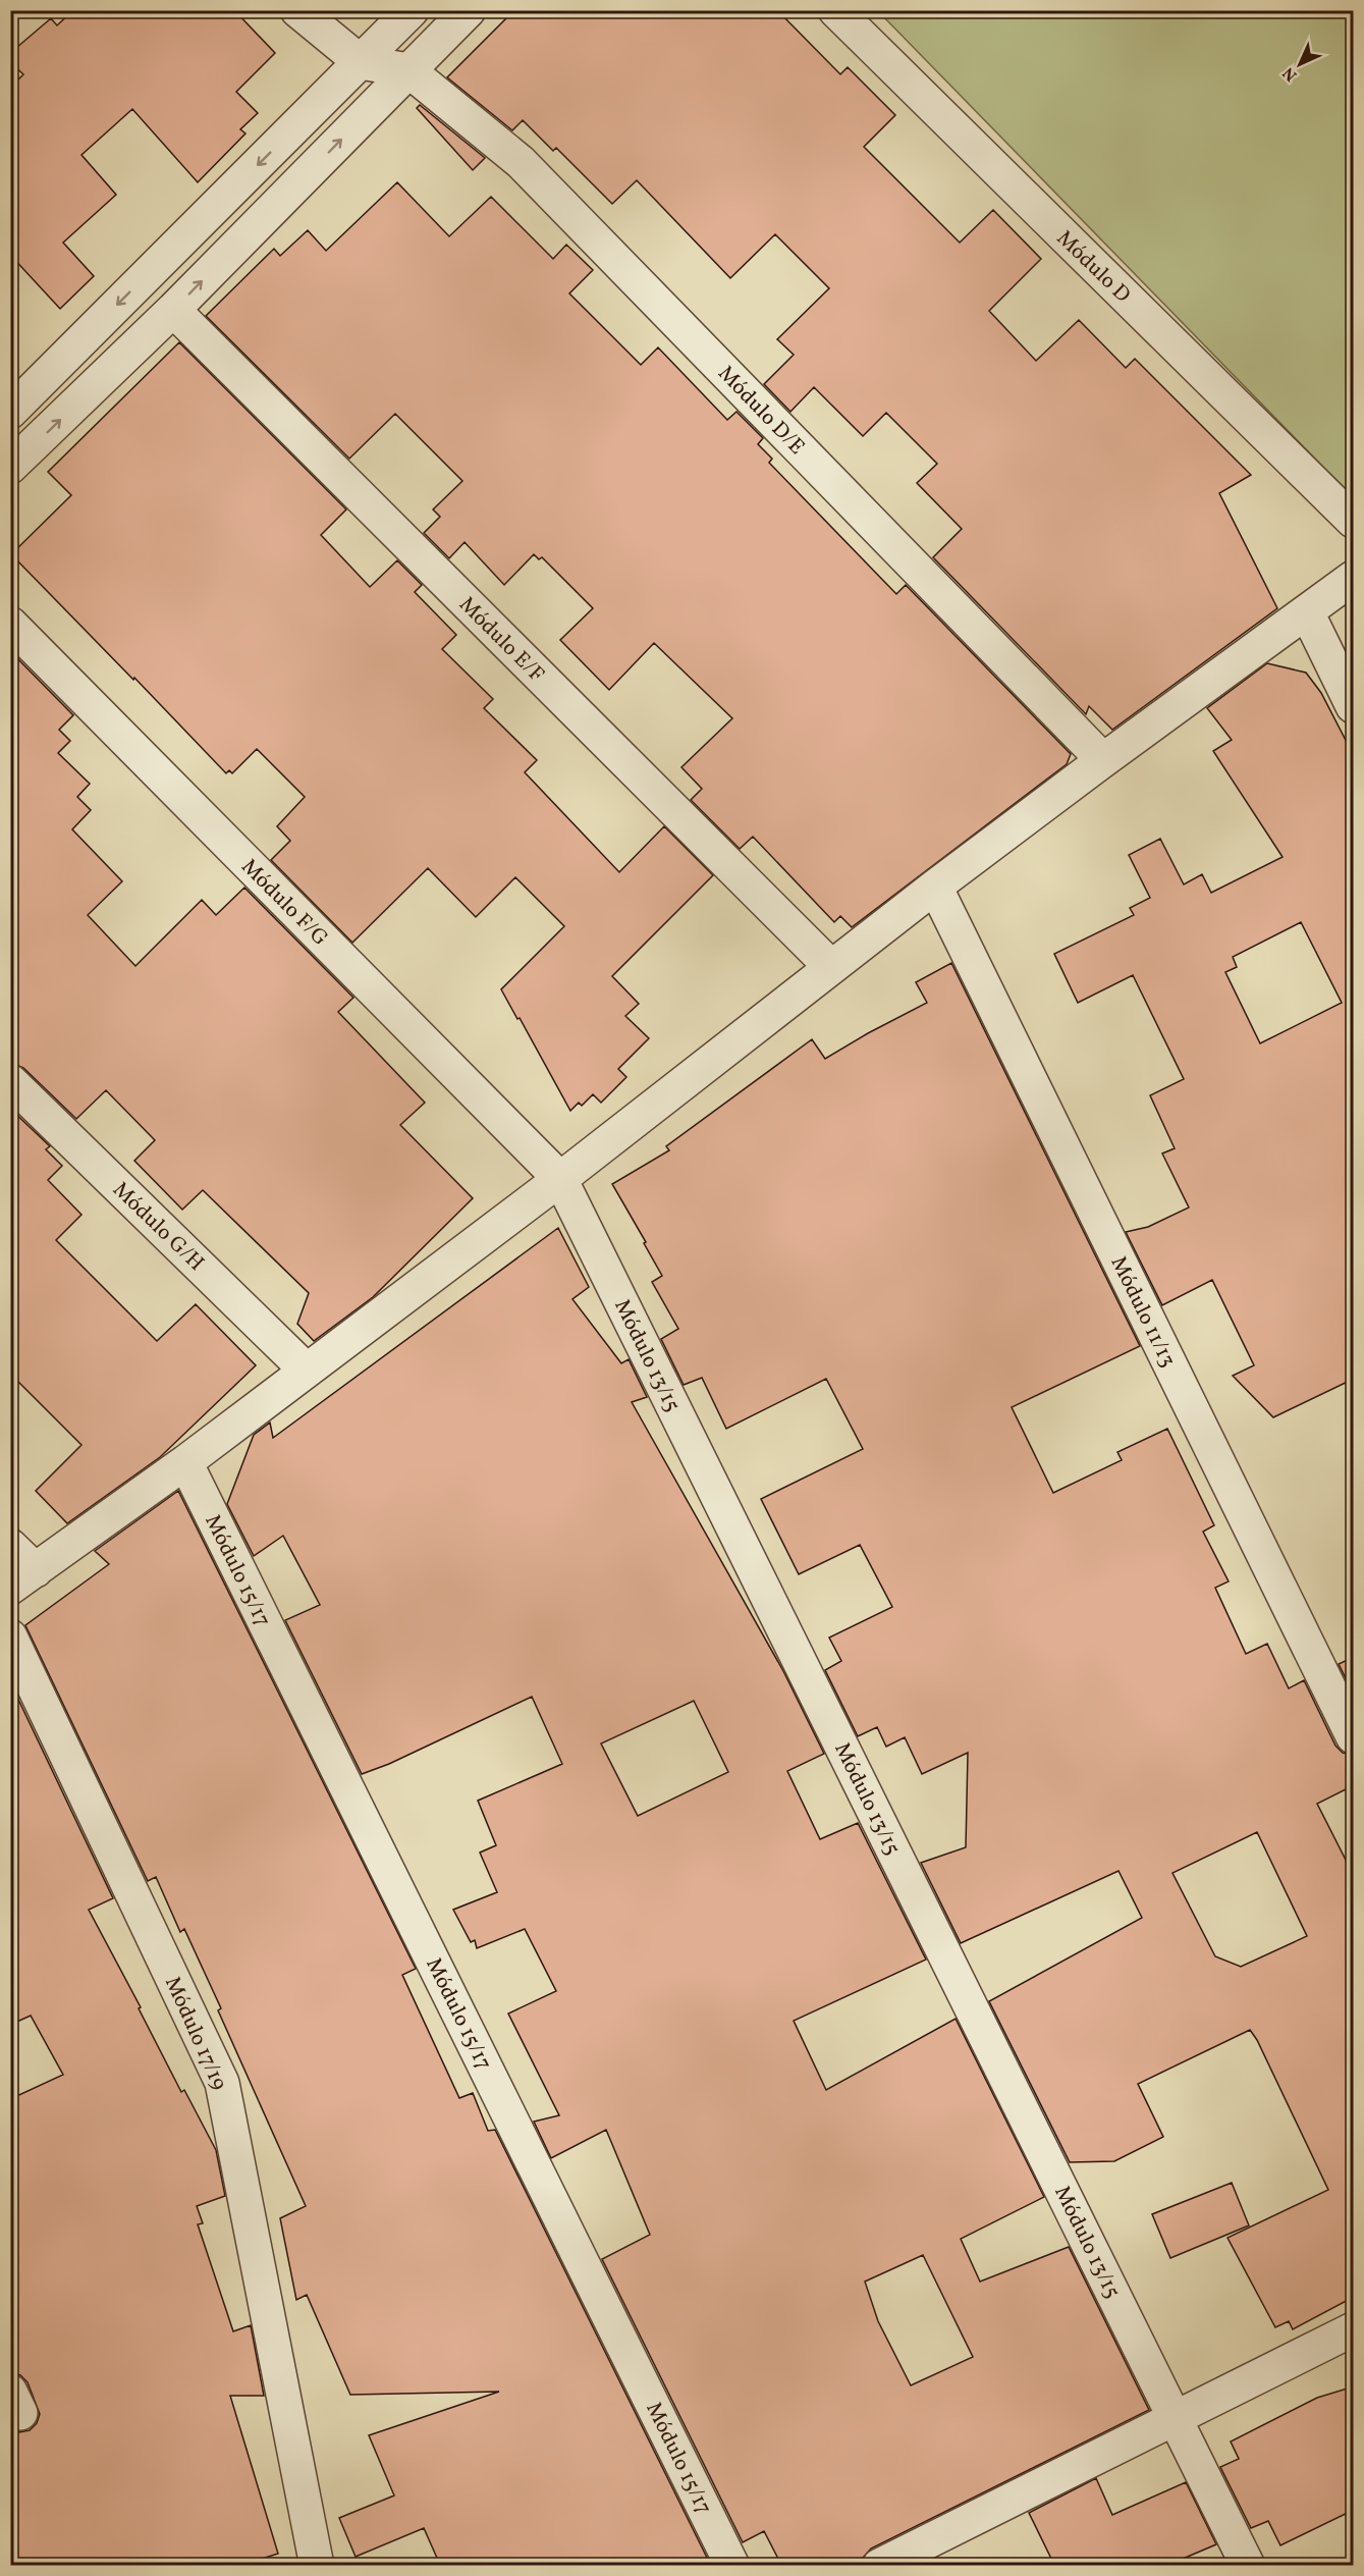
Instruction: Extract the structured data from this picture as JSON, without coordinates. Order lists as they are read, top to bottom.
{
  "streets": {
    "street": [
      "Módulo D",
      "Módulo D/E",
      "Módulo E/F",
      "Módulo F/G",
      "Módulo G/H",
      "Módulo 11/13",
      "Módulo 13/15",
      "Módulo 15/17",
      "Módulo 17/19"
    ]
  },
  "crossings": [
    ["Módulo F/G", "Módulo 13/15"]
  ],
  "north": "bottom left"
}
